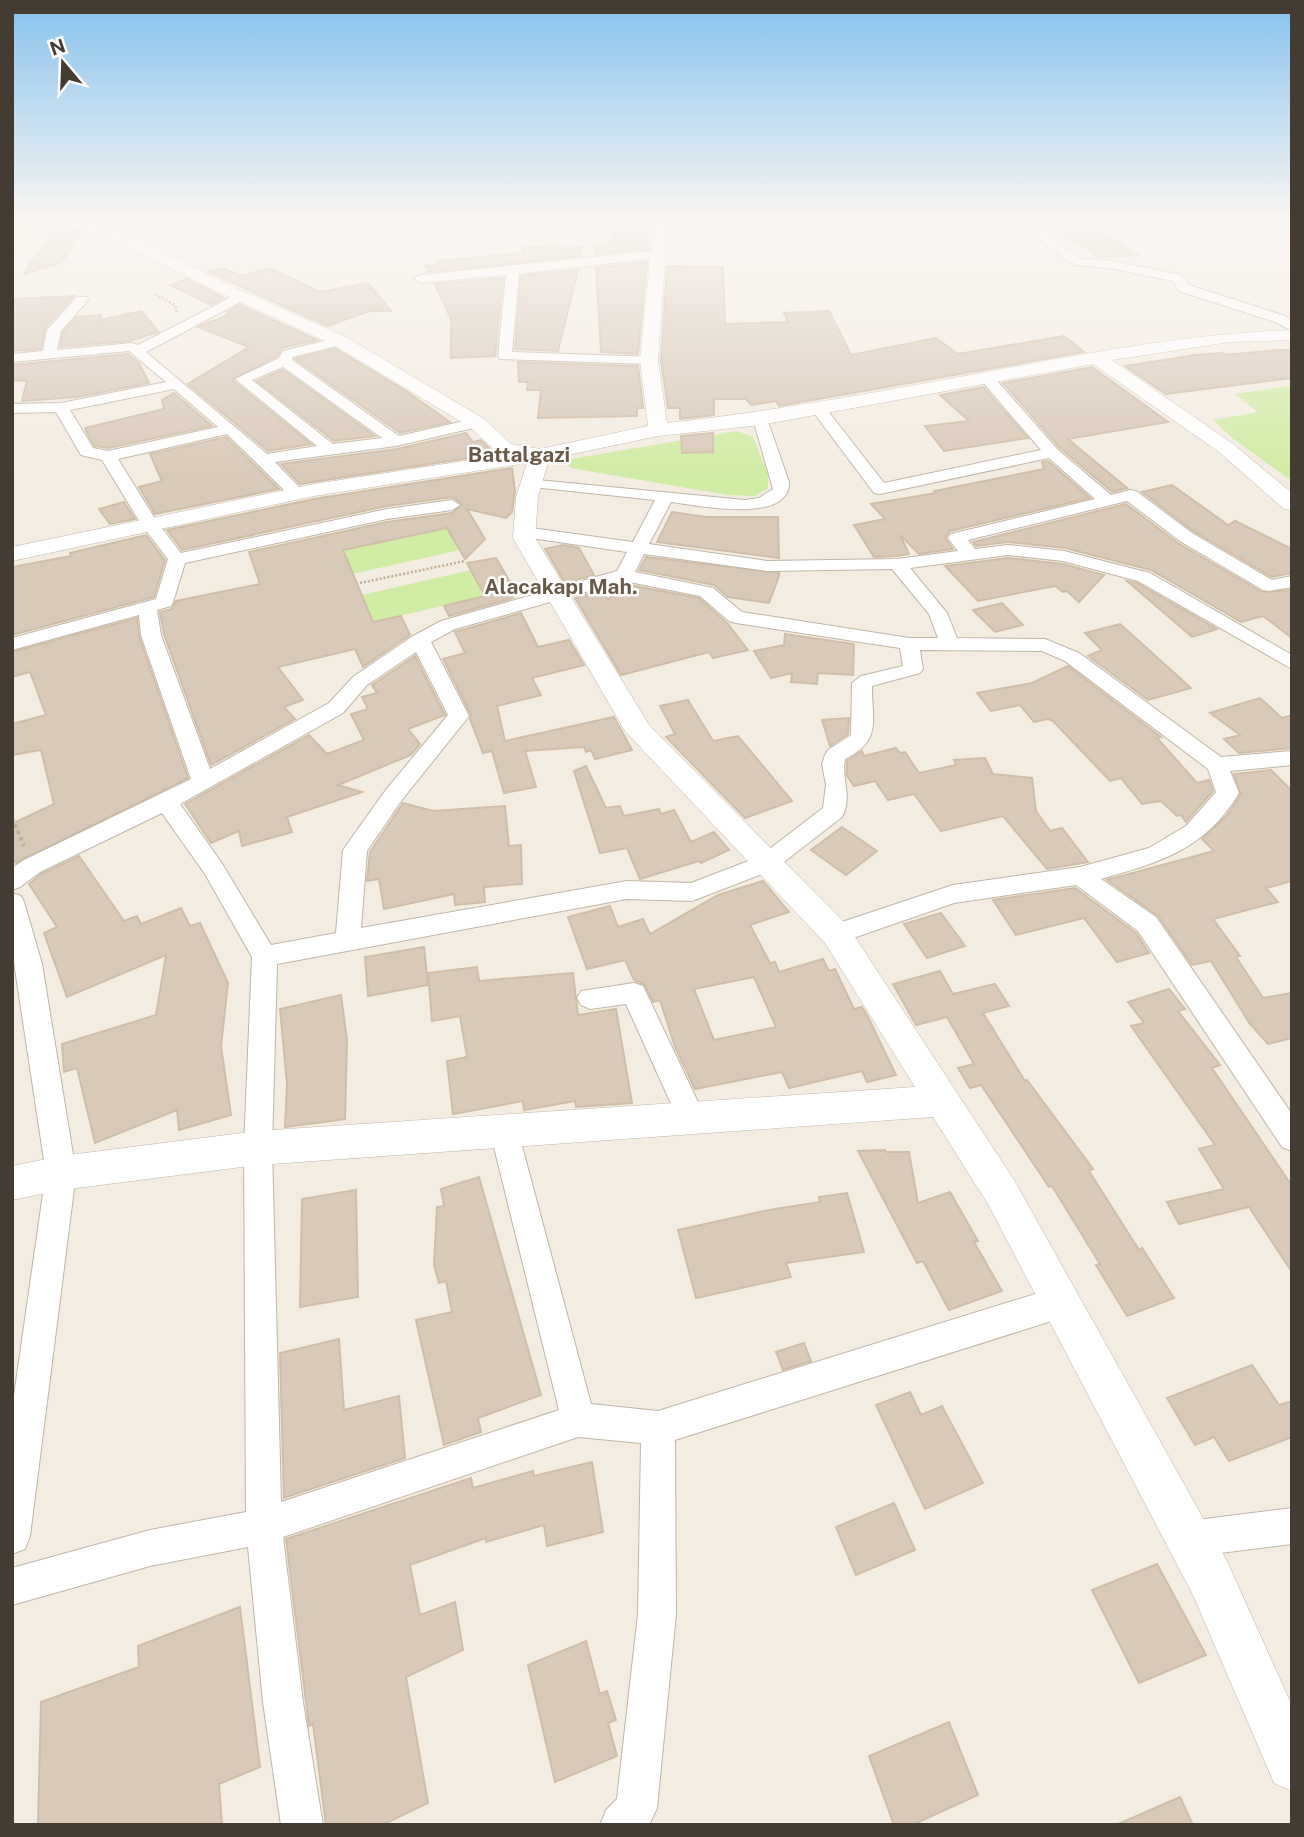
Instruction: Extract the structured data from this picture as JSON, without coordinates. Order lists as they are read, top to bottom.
{
  "districts": ["Battalgazi", "Alacakapı Mah."],
  "north": "top"
}
